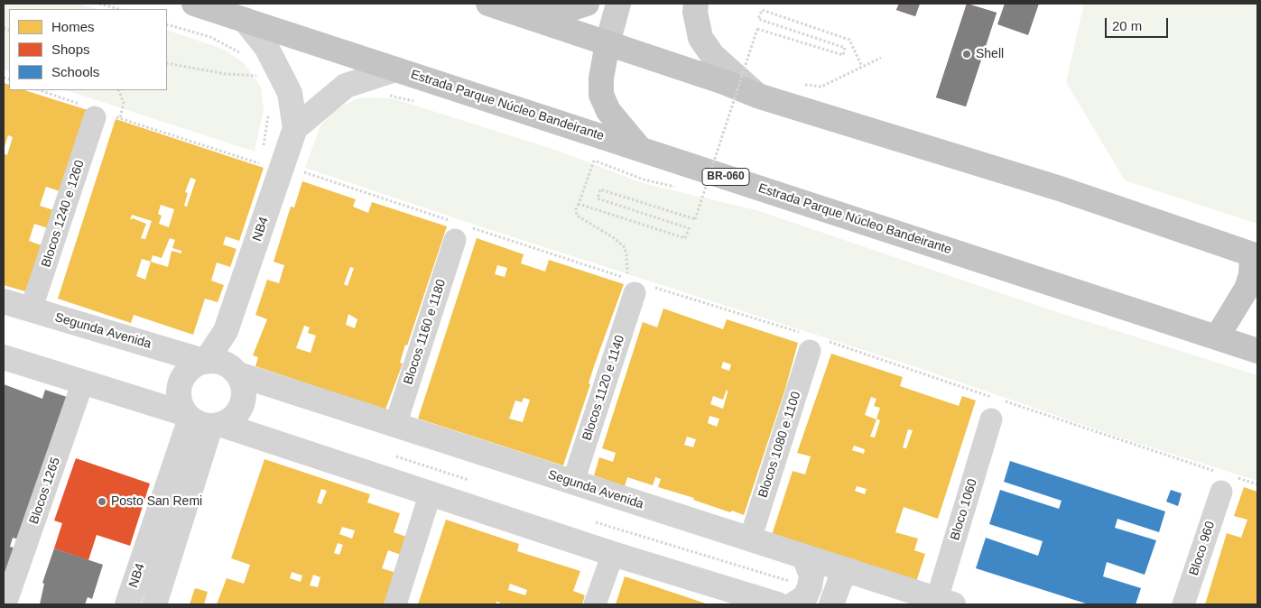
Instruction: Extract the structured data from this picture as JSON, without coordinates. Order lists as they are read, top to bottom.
{
  "streets": {
    "highway": ["Estrada Parque Núcleo Bandeirante", "BR-060"],
    "street": [
      "Blocos 1240 e 1260",
      "NB4",
      "Segunda Avenida",
      "Blocos 1160 e 1180",
      "Blocos 1120 e 1140",
      "Blocos 1080 e 1100",
      "Blocos 1265",
      "Bloco 1060",
      "Bloco 960"
    ]
  },
  "crossings": [
    ["Estrada Parque Núcleo Bandeirante", "NB4"],
    ["Blocos 1240 e 1260", "Segunda Avenida"],
    ["NB4", "Segunda Avenida"],
    ["Segunda Avenida", "Blocos 1160 e 1180"],
    ["Segunda Avenida", "Blocos 1120 e 1140"],
    ["Segunda Avenida", "Blocos 1080 e 1100"],
    ["Segunda Avenida", "Bloco 1060"]
  ],
  "places": ["Shell", "Posto San Remi"],
  "legend": ["Homes", "Shops", "Schools"],
  "scale_bar": "20 m"
}
